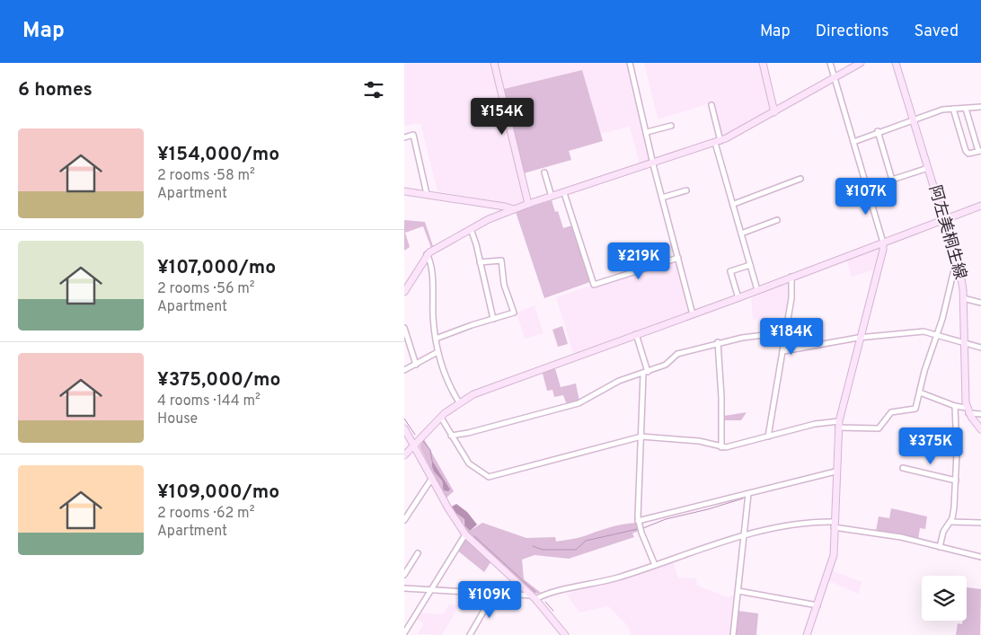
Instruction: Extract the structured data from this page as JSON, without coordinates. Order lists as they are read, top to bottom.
{
  "streets": {
    "street": ["阿左美桐生線"]
  },
  "page": {
    "header": "Map",
    "nav": ["Map", "Directions", "Saved"],
    "heading": "6 homes",
    "price": [
      "¥154K",
      "¥107K",
      "¥219K",
      "¥184K",
      "¥375K",
      "¥109K"
    ],
    "list": [
      {
        "name": "¥154,000/mo",
        "note": "2 rooms · 58 m² · Apartment"
      },
      {
        "name": "¥107,000/mo",
        "note": "2 rooms · 56 m² · Apartment"
      },
      {
        "name": "¥375,000/mo",
        "note": "4 rooms · 144 m² · House"
      },
      {
        "name": "¥109,000/mo",
        "note": "2 rooms · 62 m² · Apartment"
      }
    ]
  }
}
